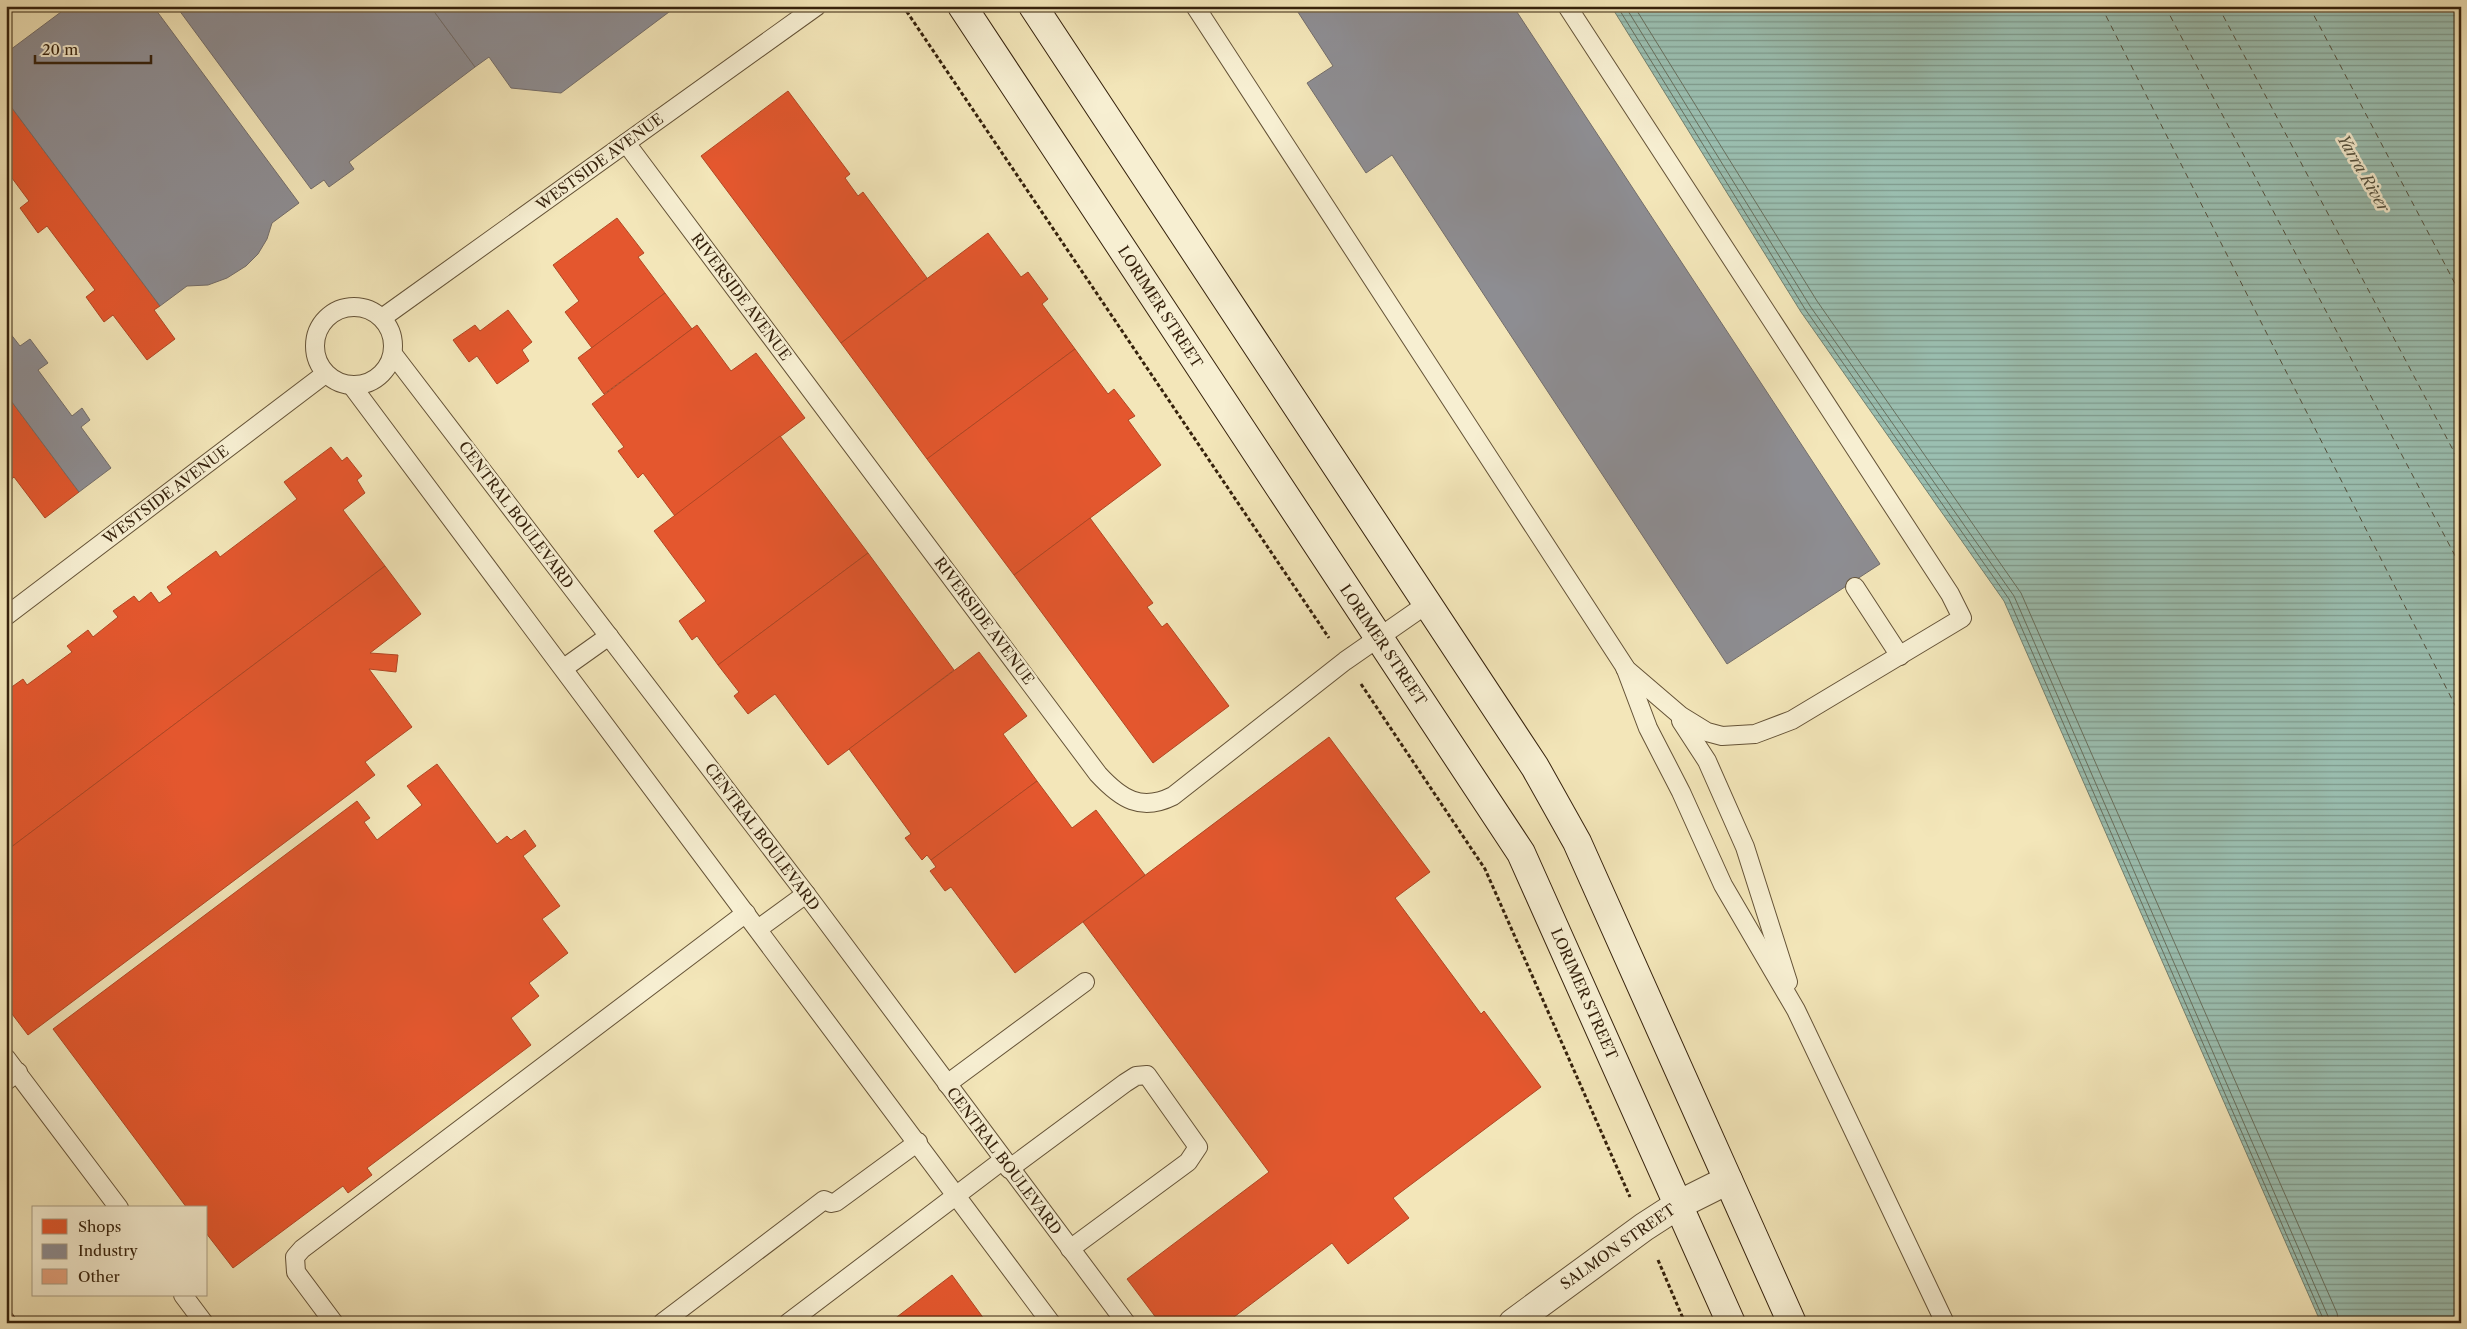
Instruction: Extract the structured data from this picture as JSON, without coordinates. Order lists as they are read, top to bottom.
{
  "streets": {
    "main road": ["LORIMER STREET", "SALMON STREET"],
    "lane": ["WESTSIDE AVENUE", "RIVERSIDE AVENUE", "CENTRAL BOULEVARD"]
  },
  "crossings": [
    ["WESTSIDE AVENUE", "RIVERSIDE AVENUE"],
    ["WESTSIDE AVENUE", "CENTRAL BOULEVARD"],
    ["RIVERSIDE AVENUE", "LORIMER STREET"],
    ["LORIMER STREET", "SALMON STREET"]
  ],
  "water": ["Yarra River"],
  "legend": ["Shops", "Industry", "Other"],
  "scale_bar": "20 m"
}
